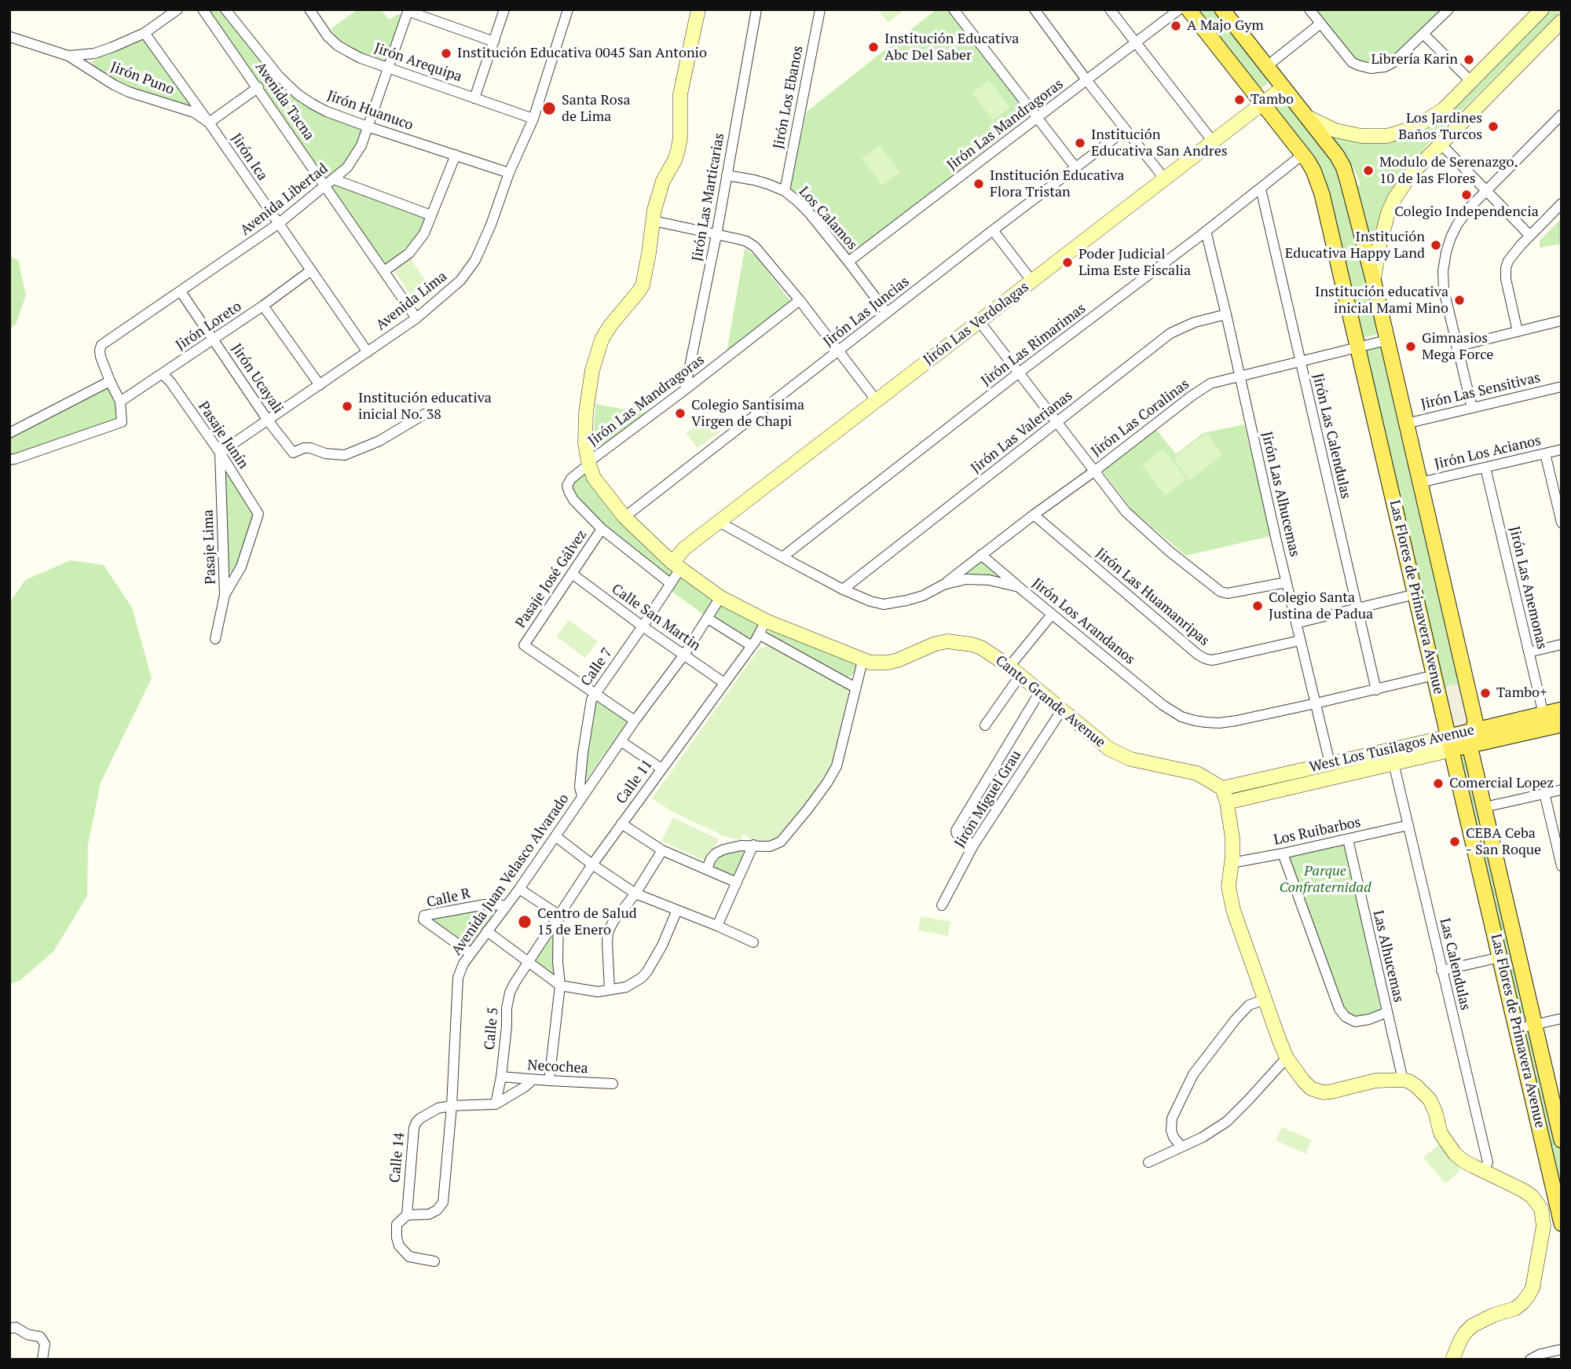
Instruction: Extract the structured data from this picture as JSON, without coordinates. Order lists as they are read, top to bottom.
{
  "streets": {
    "main road": ["Las Flores de Primavera Avenue", "West Los Tusilagos Avenue"],
    "street": [
      "Jirón Arequipa",
      "Jirón Puno",
      "Jirón Los Ebanos",
      "Avenida Tacna",
      "Jirón Huanuco",
      "Jirón Las Mandragoras",
      "Jirón Ica",
      "Jirón Las Marticarias",
      "Avenida Libertad",
      "Los Calamos",
      "Avenida Lima",
      "Jirón Las Juncias",
      "Jirón Las Verdolagas",
      "Jirón Loreto",
      "Jirón Las Rimarimas",
      "Jirón Ucayali",
      "Jirón Las Sensitivas",
      "Jirón Las Coralinas",
      "Jirón Las Valerianas",
      "Pasaje Junín",
      "Jirón Las Calendulas",
      "Jirón Los Acianos",
      "Jirón Las Alhucemas",
      "Pasaje Lima",
      "Pasaje José Gálvez",
      "Jirón Las Anemonas",
      "Jirón Las Huamanripas",
      "Calle San Martin",
      "Jirón Los Arandanos",
      "Calle 7",
      "Canto Grande Avenue",
      "Calle 11",
      "Jirón Miguel Grau",
      "Los Ruibarbos",
      "Avenida Juan Velasco Alvarado",
      "Calle R",
      "Las Alhucemas",
      "Las Calendulas",
      "Calle 5",
      "Necochea",
      "Calle 14"
    ]
  },
  "crossings": [
    ["Jirón Arequipa", "Avenida Libertad"],
    ["Jirón Arequipa", "Avenida Lima"],
    ["Jirón Puno", "Jirón Ica"],
    ["Jirón Los Ebanos", "Los Calamos"],
    ["Avenida Tacna", "Avenida Libertad"],
    ["Avenida Tacna", "Avenida Lima"],
    ["Jirón Huanuco", "Avenida Libertad"],
    ["Jirón Huanuco", "Avenida Lima"],
    ["Jirón Las Mandragoras", "Jirón Las Marticarias"],
    ["Jirón Las Mandragoras", "Los Calamos"],
    ["Jirón Las Mandragoras", "Pasaje José Gálvez"],
    ["Jirón Las Mandragoras", "Canto Grande Avenue"],
    ["Jirón Ica", "Avenida Libertad"],
    ["Jirón Ica", "Avenida Lima"],
    ["Jirón Ica", "Jirón Loreto"],
    ["Jirón Las Marticarias", "Los Calamos"],
    ["Avenida Libertad", "Jirón Ucayali"],
    ["Los Calamos", "Jirón Las Juncias"],
    ["Avenida Lima", "Jirón Ucayali"],
    ["Avenida Lima", "Pasaje Junín"],
    ["Avenida Lima", "Pasaje Lima"],
    ["Jirón Las Juncias", "Canto Grande Avenue"],
    ["Jirón Las Verdolagas", "Las Flores de Primavera Avenue"],
    ["Jirón Las Verdolagas", "Jirón Los Arandanos"],
    ["Jirón Las Verdolagas", "Calle 7"],
    ["Jirón Las Verdolagas", "Canto Grande Avenue"],
    ["Jirón Loreto", "Jirón Ucayali"],
    ["Jirón Loreto", "Pasaje Junín"],
    ["Jirón Las Rimarimas", "Jirón Las Calendulas"],
    ["Jirón Las Rimarimas", "Jirón Las Alhucemas"],
    ["Jirón Las Rimarimas", "Las Flores de Primavera Avenue"],
    ["Jirón Las Rimarimas", "Jirón Los Arandanos"],
    ["Jirón Las Sensitivas", "Las Flores de Primavera Avenue"],
    ["Jirón Las Coralinas", "Jirón Las Calendulas"],
    ["Jirón Las Coralinas", "Jirón Las Alhucemas"],
    ["Jirón Las Coralinas", "Jirón Las Huamanripas"],
    ["Jirón Las Coralinas", "Las Flores de Primavera Avenue"],
    ["Jirón Las Coralinas", "Jirón Los Arandanos"],
    ["Jirón Las Valerianas", "Jirón Las Alhucemas"],
    ["Jirón Las Valerianas", "Jirón Los Arandanos"],
    ["Pasaje Junín", "Pasaje Lima"],
    ["Jirón Las Calendulas", "Jirón Los Arandanos"],
    ["Jirón Los Acianos", "Jirón Las Anemonas"],
    ["Jirón Los Acianos", "Las Flores de Primavera Avenue"],
    ["Jirón Las Alhucemas", "Jirón Las Huamanripas"],
    ["Jirón Las Alhucemas", "Jirón Los Arandanos"],
    ["Jirón Las Alhucemas", "West Los Tusilagos Avenue"],
    ["Pasaje José Gálvez", "Calle San Martin"],
    ["Pasaje José Gálvez", "Calle 7"],
    ["Jirón Las Anemonas", "West Los Tusilagos Avenue"],
    ["Las Flores de Primavera Avenue", "Jirón Los Arandanos"],
    ["Las Flores de Primavera Avenue", "West Los Tusilagos Avenue"],
    ["Calle San Martin", "Calle 7"],
    ["Calle San Martin", "Calle 11"],
    ["Calle San Martin", "Avenida Juan Velasco Alvarado"],
    ["Calle 7", "Canto Grande Avenue"],
    ["Calle 7", "Avenida Juan Velasco Alvarado"],
    ["Canto Grande Avenue", "West Los Tusilagos Avenue"],
    ["Canto Grande Avenue", "Calle 11"],
    ["Canto Grande Avenue", "Jirón Miguel Grau"],
    ["Canto Grande Avenue", "Avenida Juan Velasco Alvarado"],
    ["West Los Tusilagos Avenue", "Las Calendulas"],
    ["Calle 11", "Calle 5"],
    ["Los Ruibarbos", "Las Alhucemas"],
    ["Los Ruibarbos", "Las Calendulas"],
    ["Avenida Juan Velasco Alvarado", "Calle R"],
    ["Avenida Juan Velasco Alvarado", "Calle 14"],
    ["Calle 5", "Necochea"],
    ["Calle 5", "Calle 14"],
    ["Necochea", "Calle 14"]
  ],
  "parks": ["Parque Confraternidad"],
  "places": [
    "A Majo Gym",
    "Institución Educativa Abc Del Saber",
    "Institución Educativa 0045 San Antonio",
    "Librería Karin",
    "Tambo",
    "Santa Rosa de Lima",
    "Los Jardines Baños Turcos",
    "Institución Educativa San Andres",
    "Modulo de Serenazgo. 10 de las Flores",
    "Institución Educativa Flora Tristan",
    "Colegio Independencia",
    "Institución Educativa Happy Land",
    "Poder Judicial Lima Este Fiscalia",
    "Institución educativa inicial Mami Mino",
    "Gimnasios Mega Force",
    "Institución educativa inicial No. 38",
    "Colegio Santisima Virgen de Chapi",
    "Colegio Santa Justina de Padua",
    "Tambo+",
    "Comercial Lopez",
    "CEBA Ceba - San Roque",
    "Centro de Salud 15 de Enero"
  ]
}
